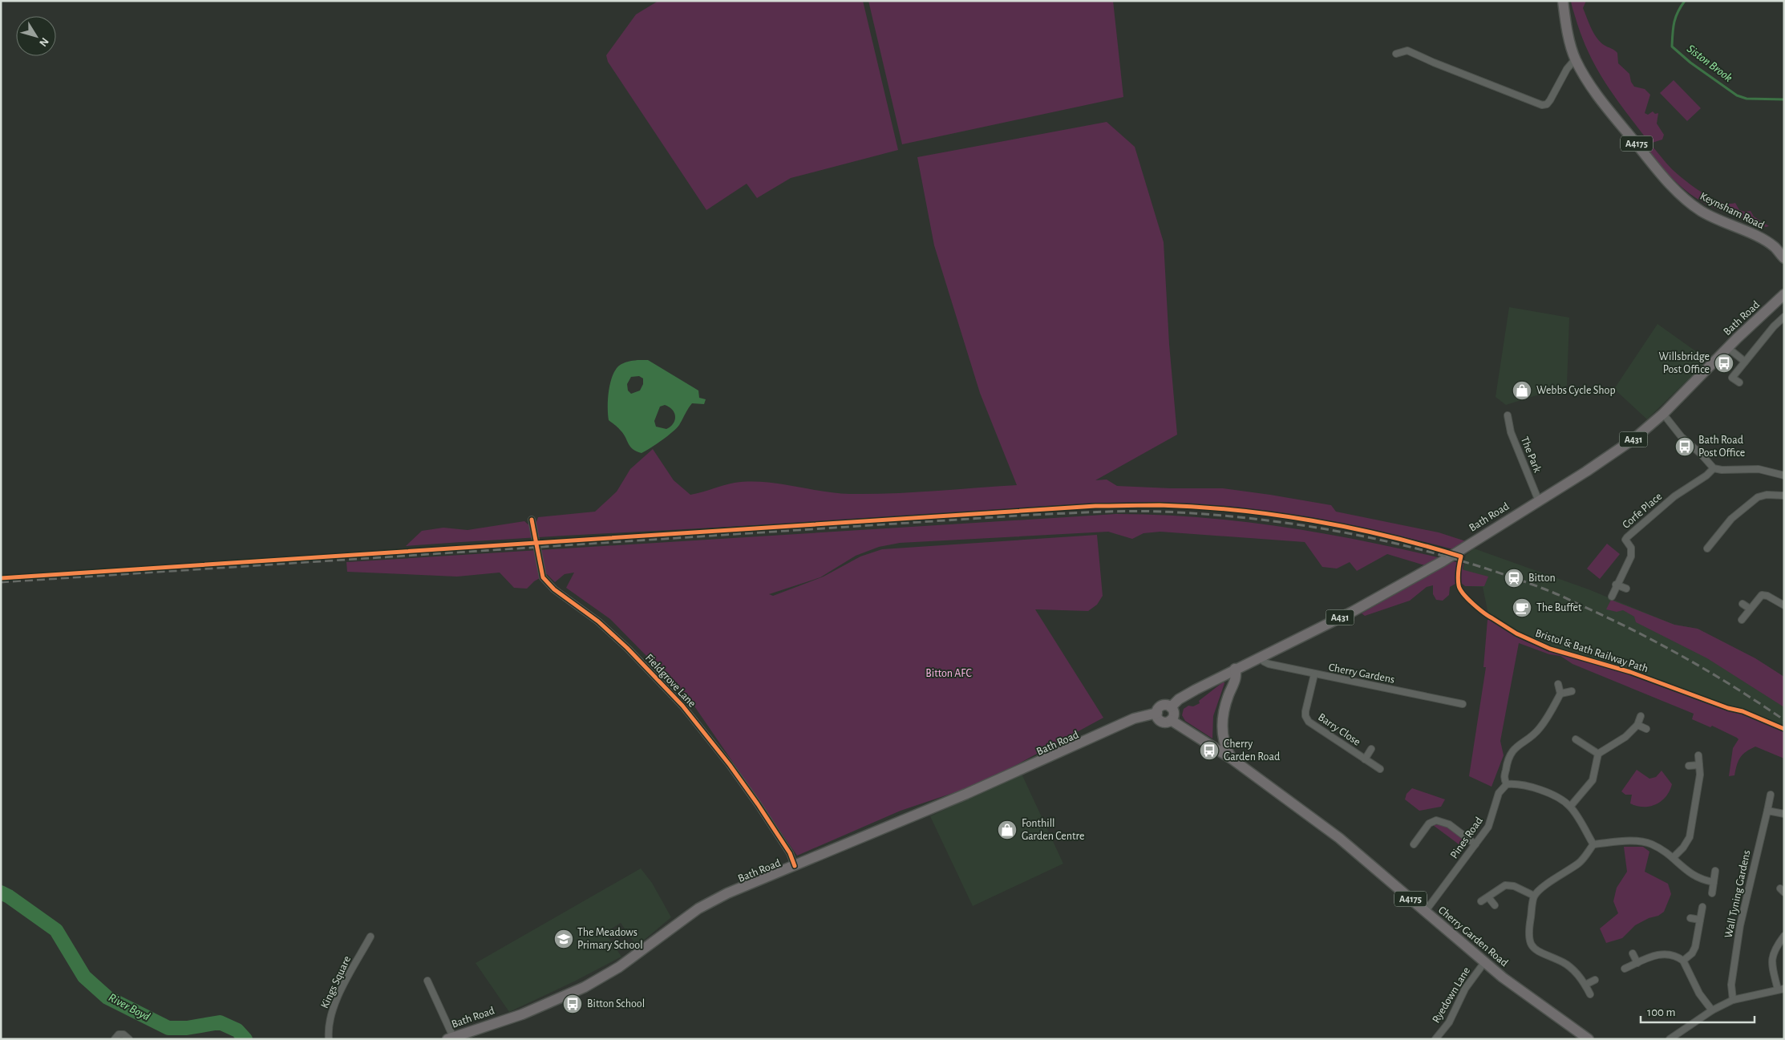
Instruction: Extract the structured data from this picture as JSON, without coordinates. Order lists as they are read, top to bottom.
{
  "streets": {
    "main road": [
      "A4175",
      "Keynsham Road",
      "Bath Road",
      "A431",
      "Cherry Garden Road"
    ],
    "street": [
      "The Park",
      "Corfe Place",
      "Cherry Gardens",
      "Fieldgrove Lane",
      "Barry Close",
      "Pines Road",
      "Wall Tyning Gardens",
      "Kings Square",
      "Ryedown Lane"
    ],
    "cycle path": ["Bristol & Bath Railway Path"]
  },
  "crossings": [
    ["A4175", "Bath Road"],
    ["A4175", "Cherry Garden Road"],
    ["Bath Road", "A431"],
    ["Bath Road", "The Park"],
    ["Bath Road", "Cherry Gardens"],
    ["Bath Road", "Fieldgrove Lane"],
    ["Bath Road", "Cherry Garden Road"],
    ["A431", "Cherry Garden Road"],
    ["Cherry Gardens", "Barry Close"],
    ["Pines Road", "Cherry Garden Road"],
    ["Cherry Garden Road", "Ryedown Lane"]
  ],
  "water": ["Siston Brook", "River Boyd"],
  "parks": ["Bitton AFC"],
  "places": {
    "bus stop": [
      "Willsbridge Post Office",
      "Bath Road Post Office",
      "Cherry Garden Road",
      "Bitton School"
    ],
    "shop": ["Webbs Cycle Shop", "Fonthill Garden Centre"],
    "station": ["Bitton"],
    "cafe": ["The Buffet"],
    "school or university": ["The Meadows Primary School"]
  },
  "scale_bar": "100 m",
  "north": "bottom right"
}
